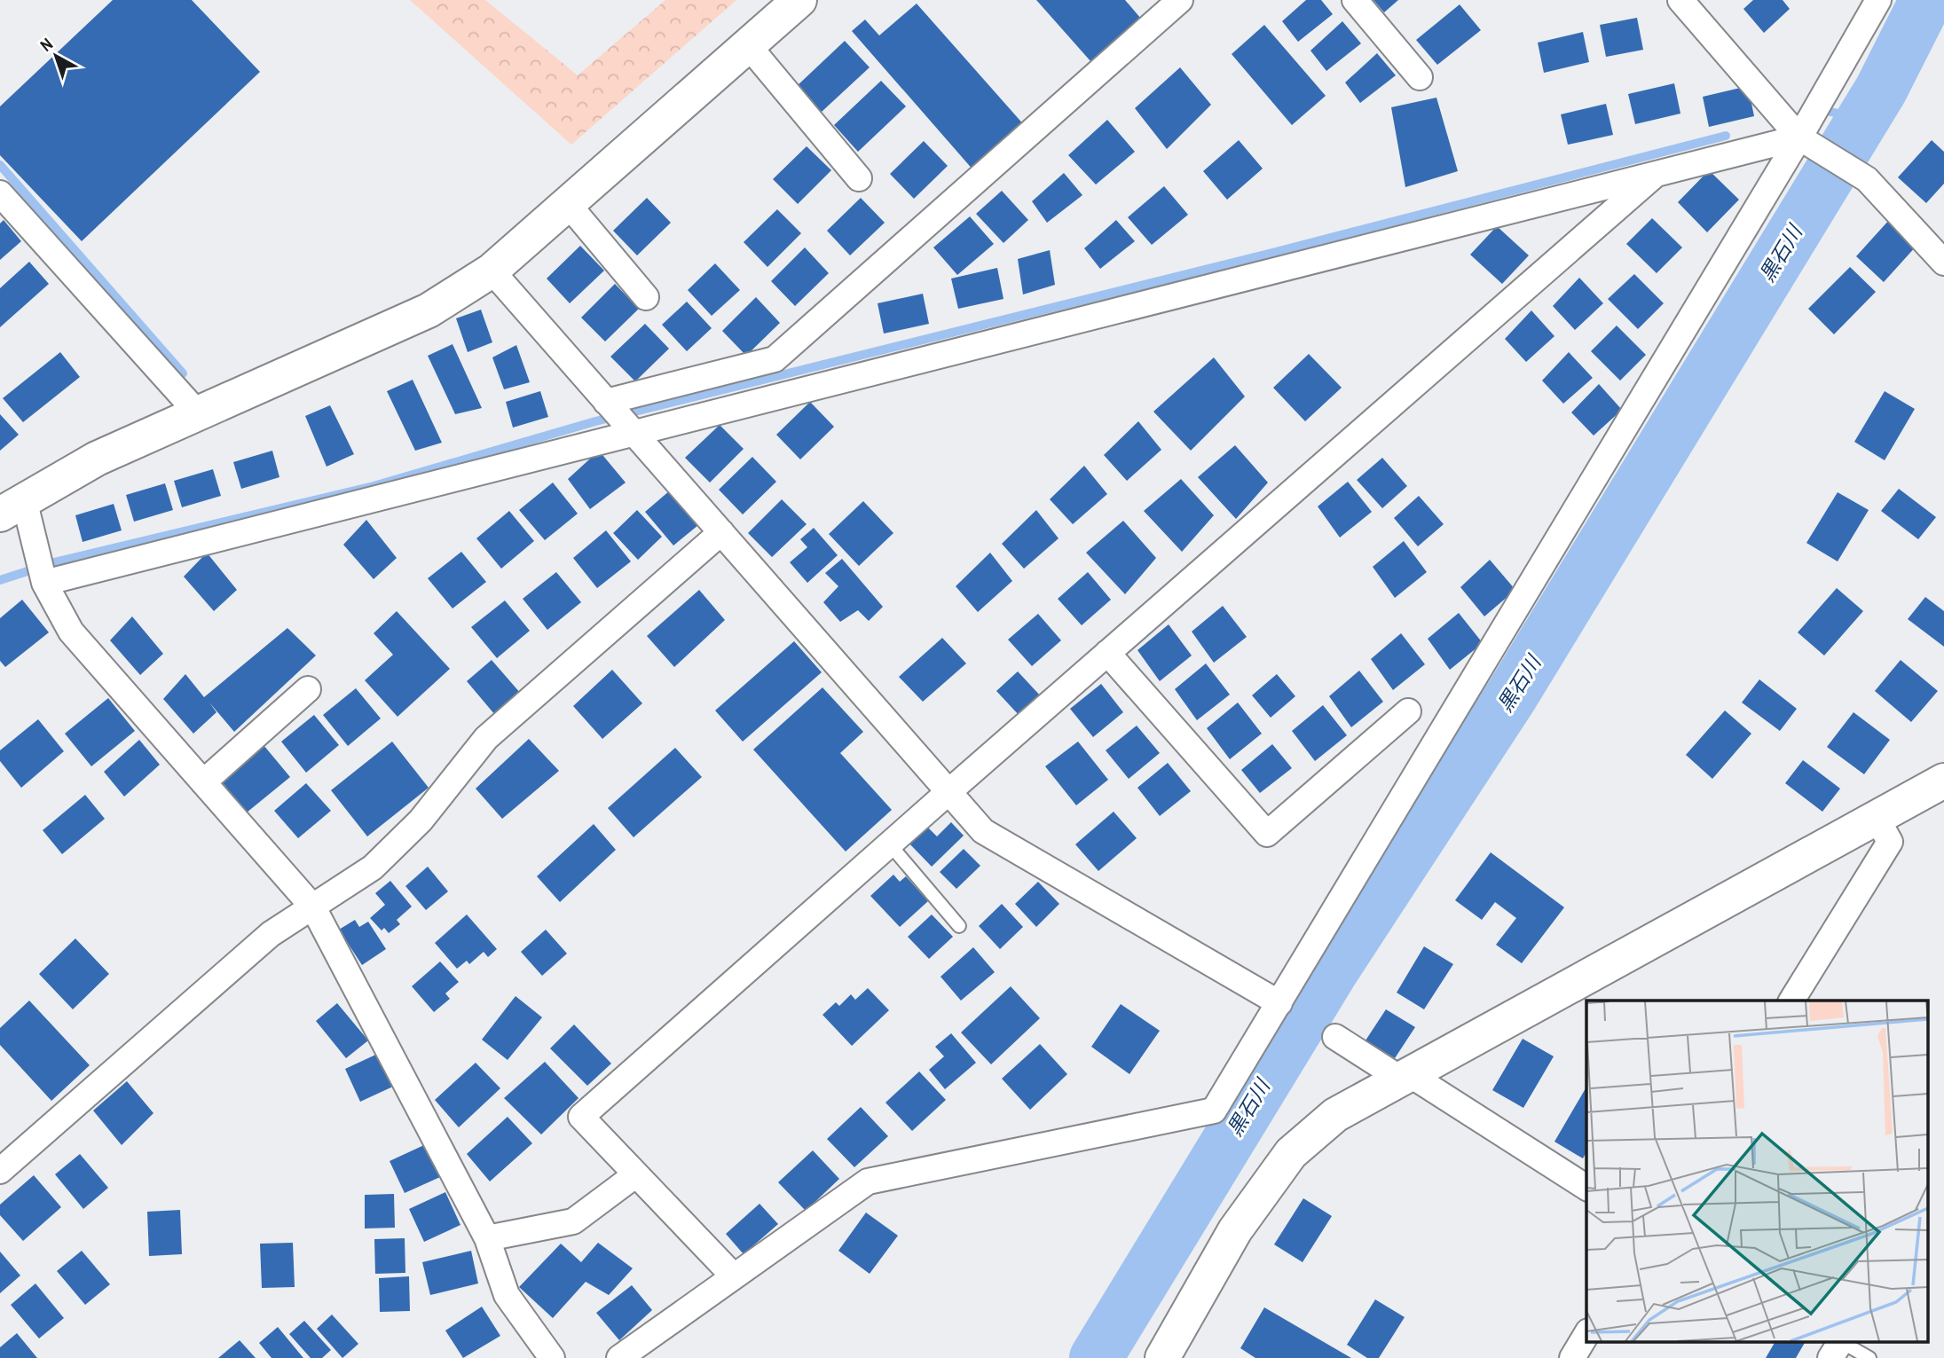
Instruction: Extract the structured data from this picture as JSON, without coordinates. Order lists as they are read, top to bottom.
{
  "water": ["黒石川"],
  "north": "top left"
}
